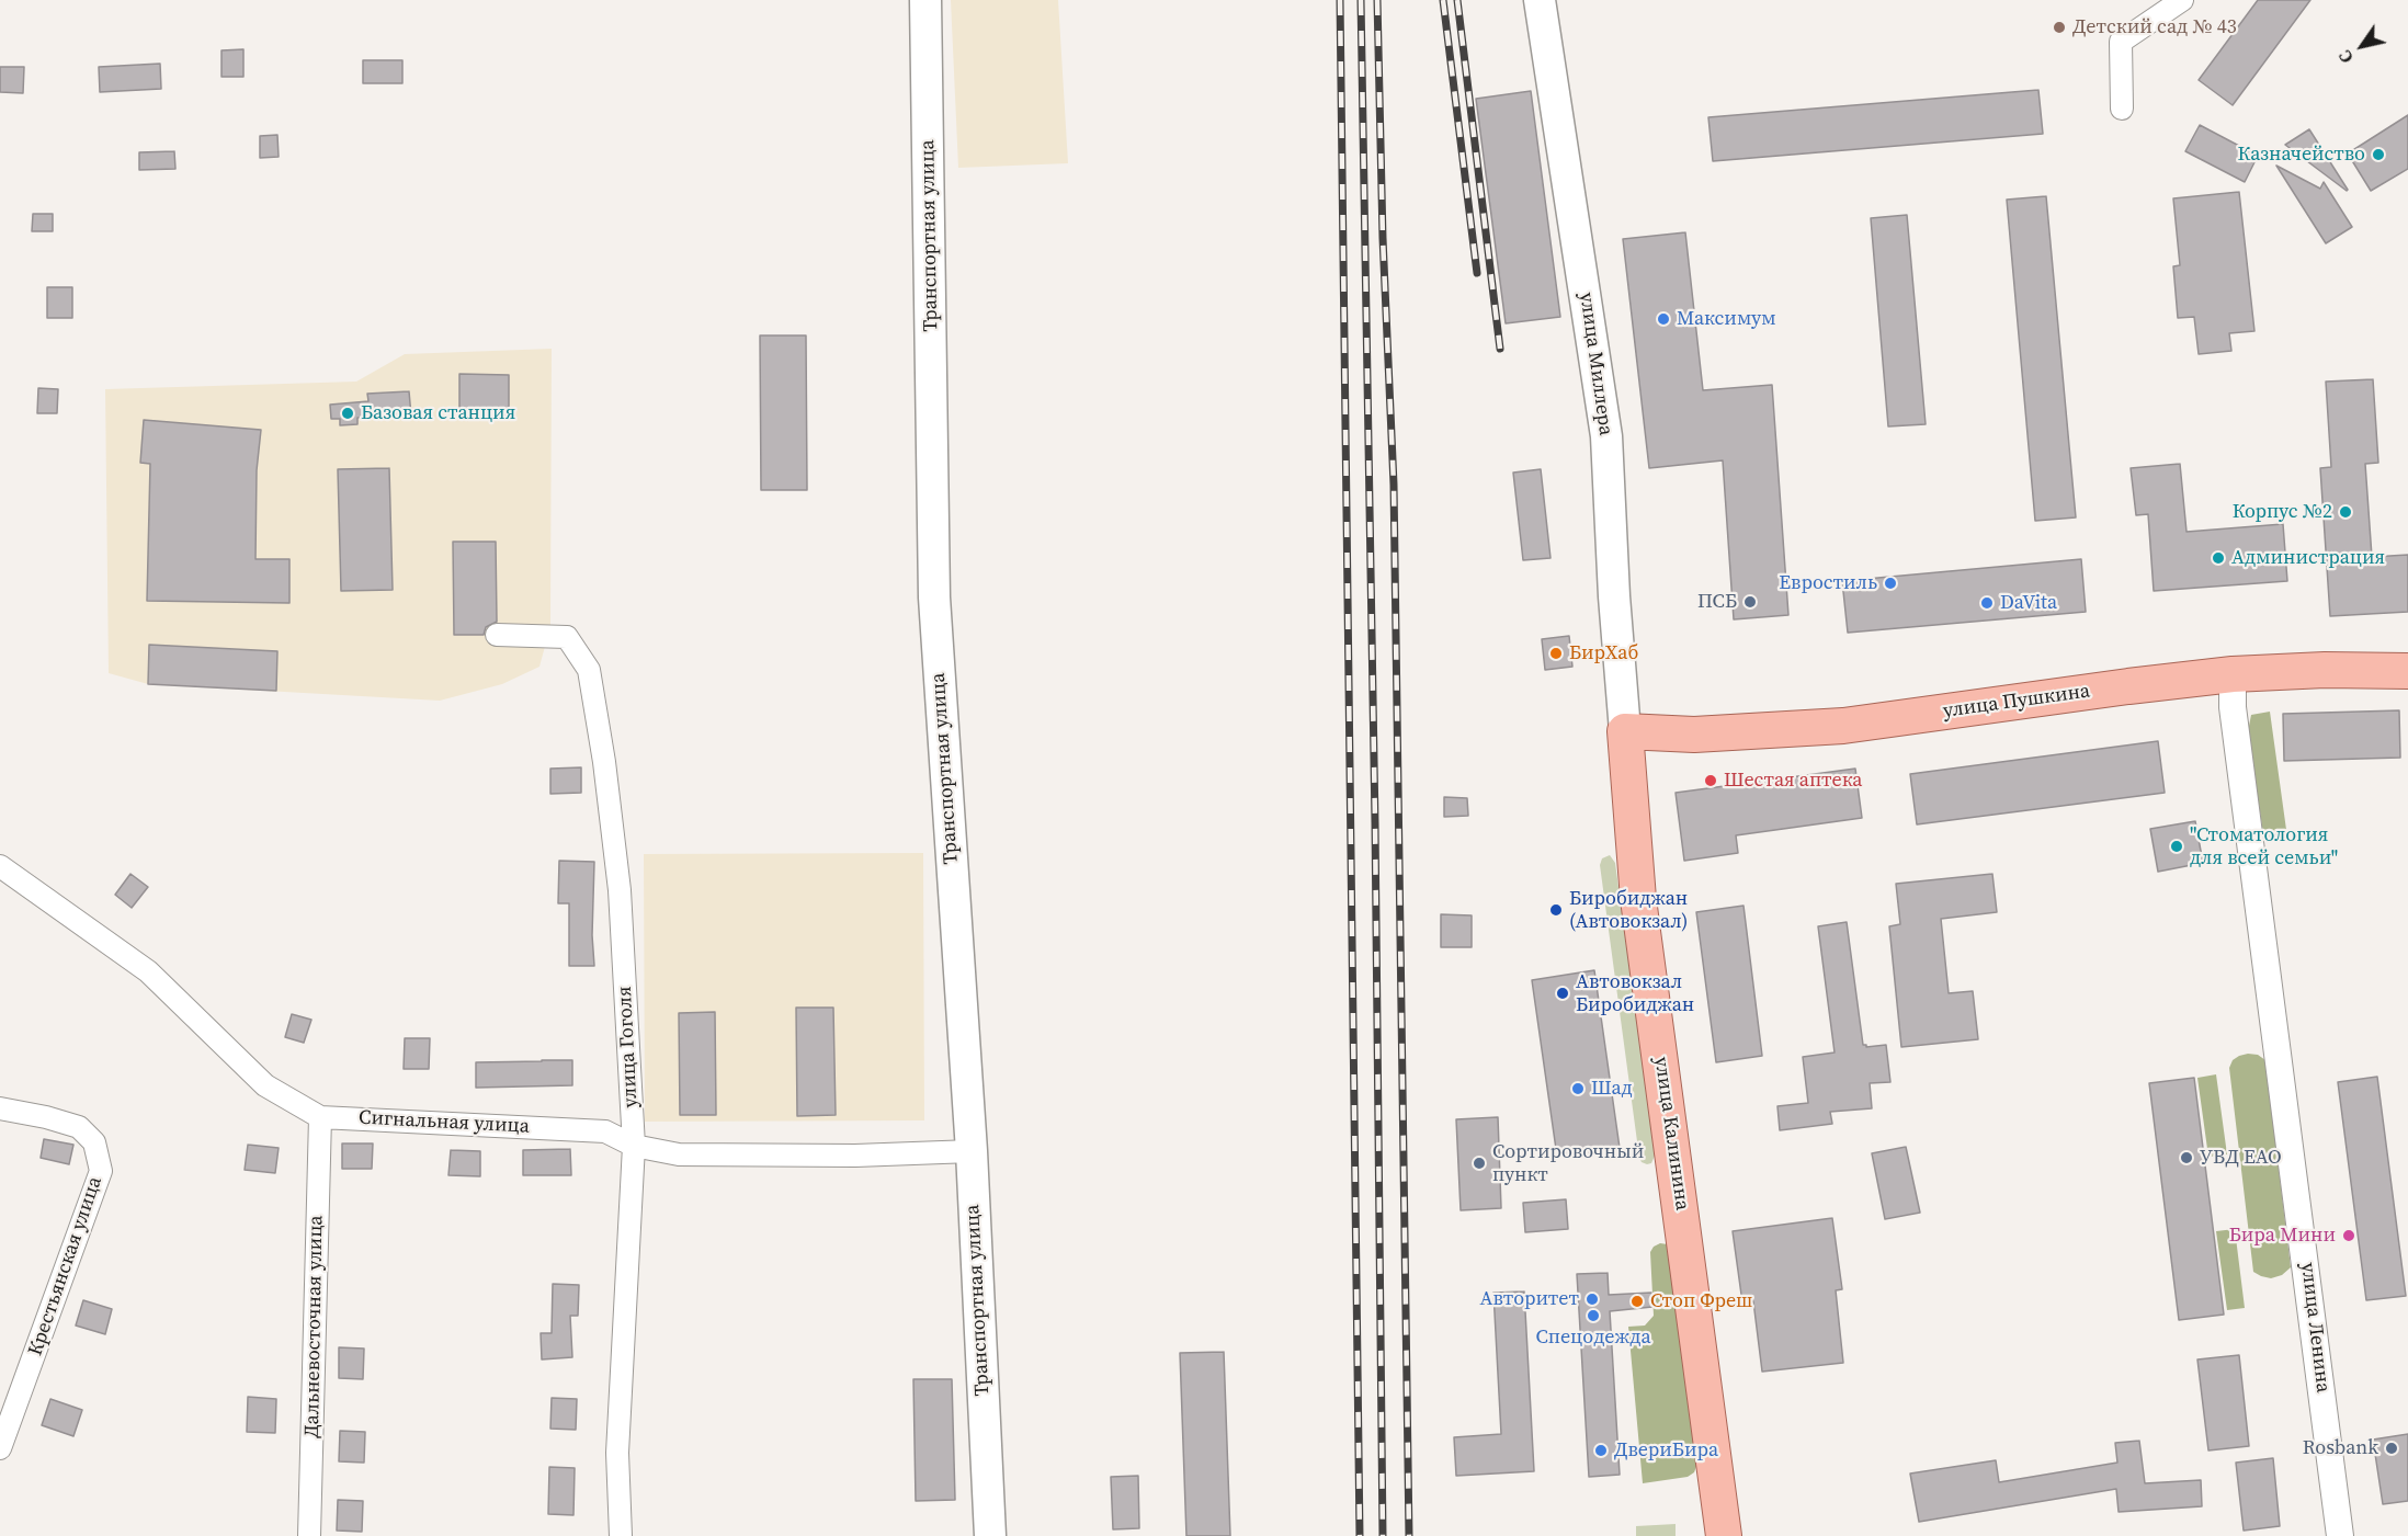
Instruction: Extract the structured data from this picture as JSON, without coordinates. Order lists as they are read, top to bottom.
{
  "streets": {
    "main road": [
      "Транспортная улица",
      "улица Миллера",
      "улица Пушкина",
      "улица Калинина"
    ],
    "street": [
      "улица Гоголя",
      "Сигнальная улица",
      "Крестьянская улица",
      "Дальневосточная улица",
      "улица Ленина"
    ]
  },
  "crossings": [
    ["Транспортная улица", "Сигнальная улица"],
    ["улица Миллера", "улица Пушкина"],
    ["улица Миллера", "улица Калинина"],
    ["улица Пушкина", "улица Калинина"],
    ["улица Пушкина", "улица Ленина"],
    ["улица Гоголя", "Сигнальная улица"],
    ["Сигнальная улица", "Дальневосточная улица"]
  ],
  "places": [
    "Детский сад № 43",
    "Казначейство",
    "Максимум",
    "Базовая станция",
    "Корпус №2",
    "Администрация",
    "Евростиль",
    "ПСБ",
    "DaVita",
    "БирХаб",
    "Шестая аптека",
    "\"Стоматология для всей семьи\"",
    "Биробиджан (Автовокзал)",
    "Автовокзал Биробиджан",
    "Шад",
    "УВД ЕАО",
    "Сортировочный пункт",
    "Бира Мини",
    "Авторитет",
    "Стоп Фреш",
    "Спецoдежда",
    "Rosbank",
    "ДвериБира"
  ],
  "north": "bottom left"
}
